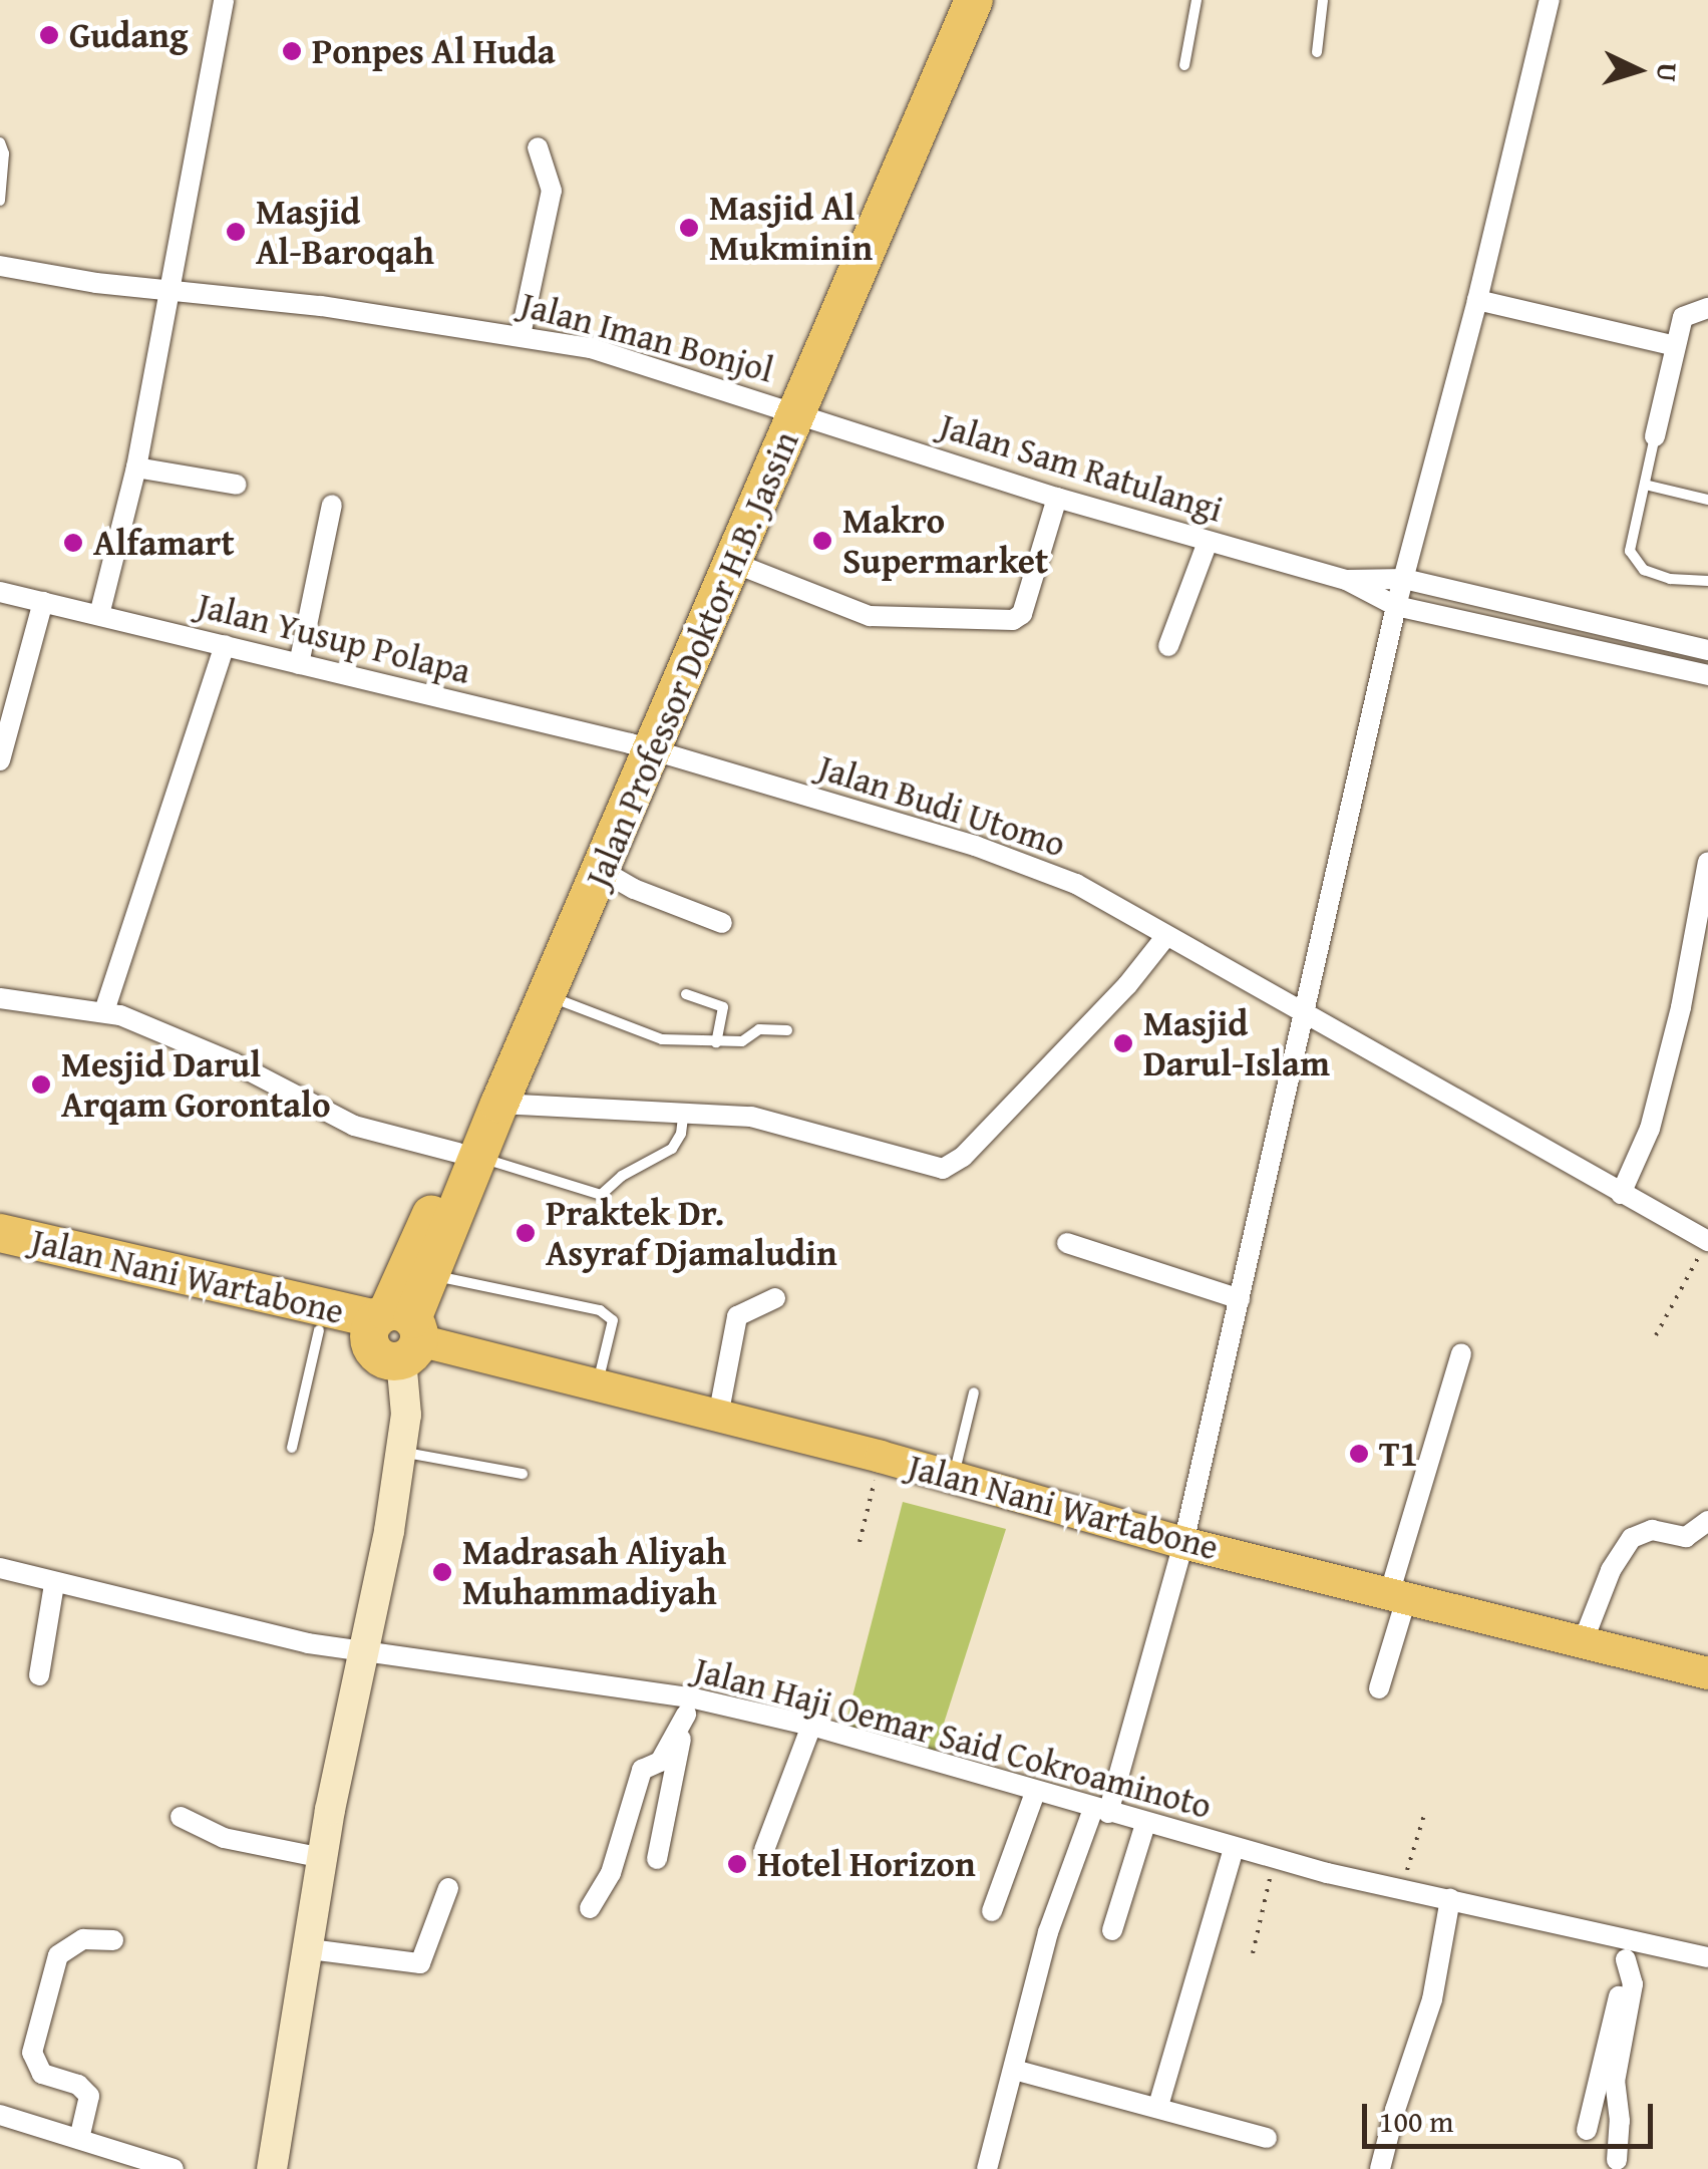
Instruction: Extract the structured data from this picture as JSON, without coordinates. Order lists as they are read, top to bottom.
{
  "streets": {
    "highway": ["Jalan Professor Doktor H.B. Jassin", "Jalan Nani Wartabone"],
    "street": [
      "Jalan Iman Bonjol",
      "Jalan Sam Ratulangi",
      "Jalan Yusup Polapa",
      "Jalan Budi Utomo",
      "Jalan Haji Oemar Said Cokroaminoto"
    ]
  },
  "crossings": [
    ["Jalan Iman Bonjol", "Jalan Sam Ratulangi"],
    ["Jalan Iman Bonjol", "Jalan Professor Doktor H.B. Jassin"],
    ["Jalan Sam Ratulangi", "Jalan Professor Doktor H.B. Jassin"],
    ["Jalan Yusup Polapa", "Jalan Professor Doktor H.B. Jassin"],
    ["Jalan Yusup Polapa", "Jalan Budi Utomo"],
    ["Jalan Professor Doktor H.B. Jassin", "Jalan Budi Utomo"],
    ["Jalan Professor Doktor H.B. Jassin", "Jalan Nani Wartabone"]
  ],
  "places": [
    "Gudang",
    "Ponpes Al Huda",
    "Masjid Al Mukminin",
    "Masjid Al-Baroqah",
    "Makro Supermarket",
    "Alfamart",
    "Masjid Darul-Islam",
    "Mesjid Darul Arqam Gorontalo",
    "Praktek Dr. Asyraf Djamaludin",
    "T1",
    "Madrasah Aliyah Muhammadiyah",
    "Hotel Horizon"
  ],
  "scale_bar": "100 m",
  "north": "right"
}
